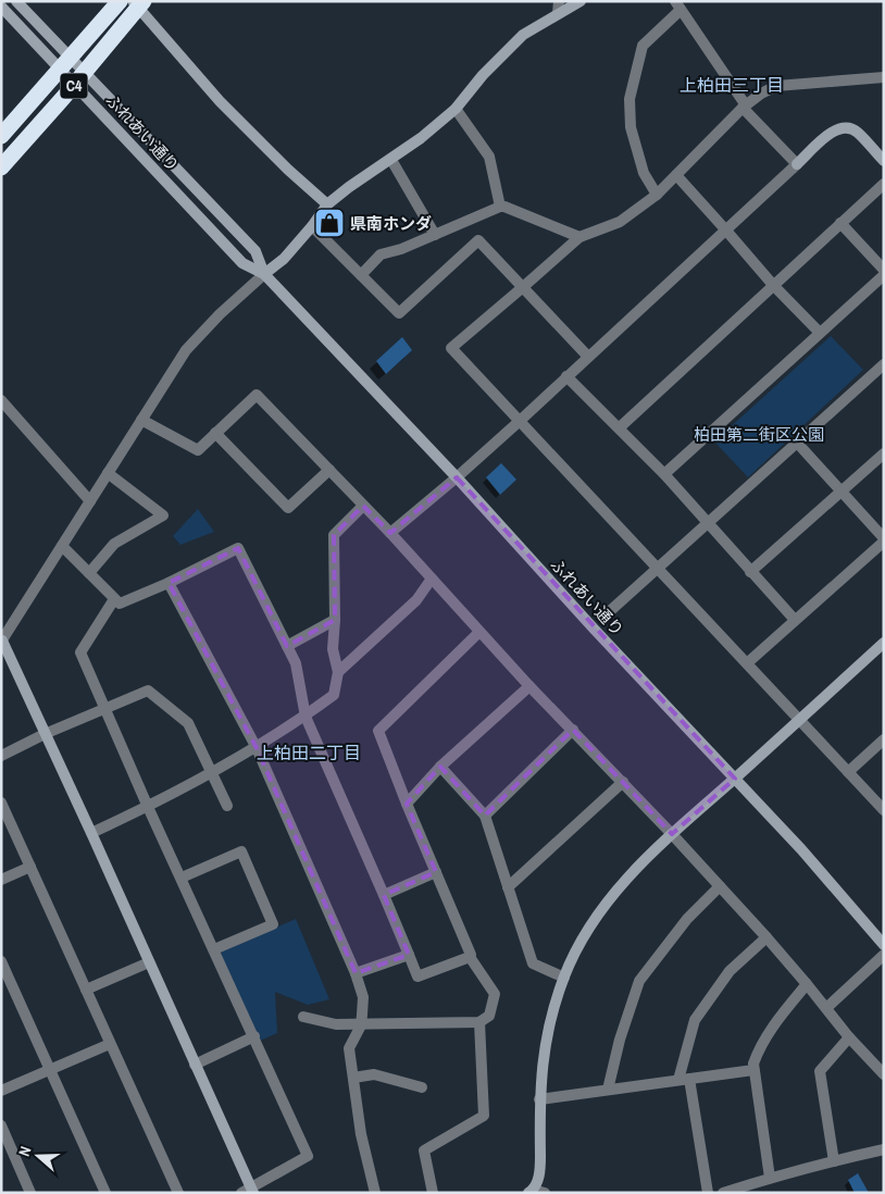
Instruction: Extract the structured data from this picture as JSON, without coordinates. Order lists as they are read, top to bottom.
{
  "streets": {
    "highway": ["C4"],
    "street": ["ふれあい通り"]
  },
  "districts": ["上柏田三丁目", "上柏田二丁目"],
  "parks": ["柏田第二街区公園"],
  "places": {
    "shop": ["県南ホンダ"]
  },
  "north": "left"
}
